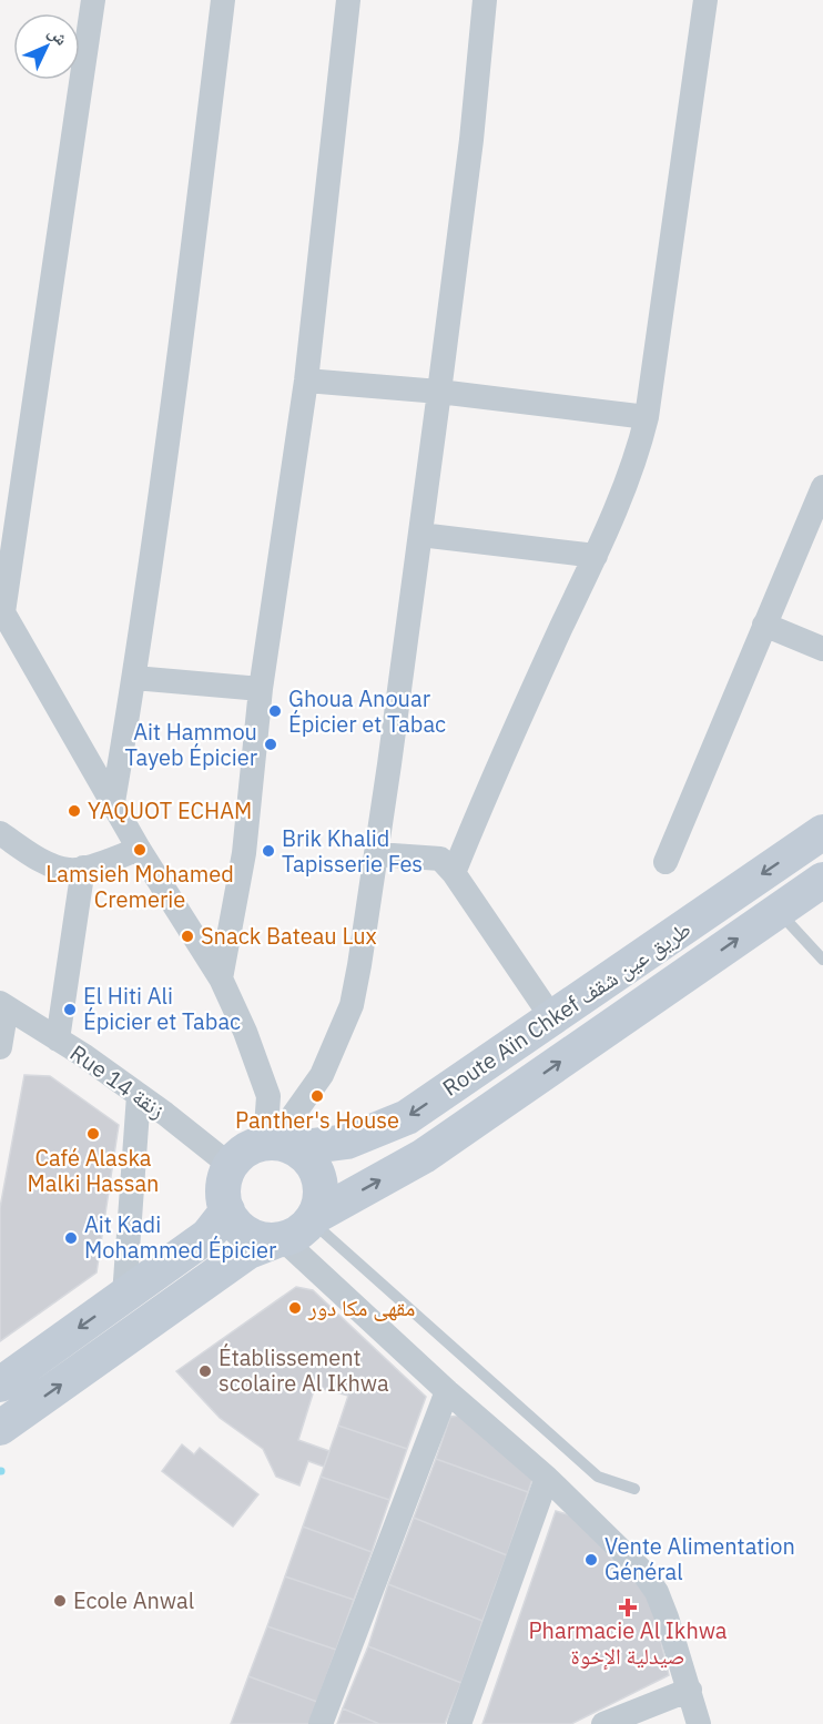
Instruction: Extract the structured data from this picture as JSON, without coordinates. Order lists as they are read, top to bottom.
{
  "streets": {
    "main road": ["Route Aïn Chkef طريق عين شقف"],
    "street": ["Rue 14 زنقة"]
  },
  "crossings": [
    ["Route Aïn Chkef طريق عين شقف", "Rue 14 زنقة"]
  ],
  "places": {
    "other": [
      "Ghoua Anouar Épicier et Tabac",
      "Ait Hammou Tayeb Épicier",
      "YAQUOT ECHAM",
      "Lamsieh Mohamed Cremerie",
      "Brik Khalid Tapisserie Fes",
      "Snack Bateau Lux",
      "El Hiti Ali Épicier et Tabac",
      "Panther's House",
      "Café Alaska Malki Hassan",
      "Ait Kadi Mohammed Épicier",
      "مقهى مكا دور",
      "Établissement scolaire Al Ikhwa",
      "Vente Alimentation Général",
      "Ecole Anwal"
    ],
    "health": ["Pharmacie Al Ikhwa صيدلية الإخوة"]
  },
  "north": "top right"
}
